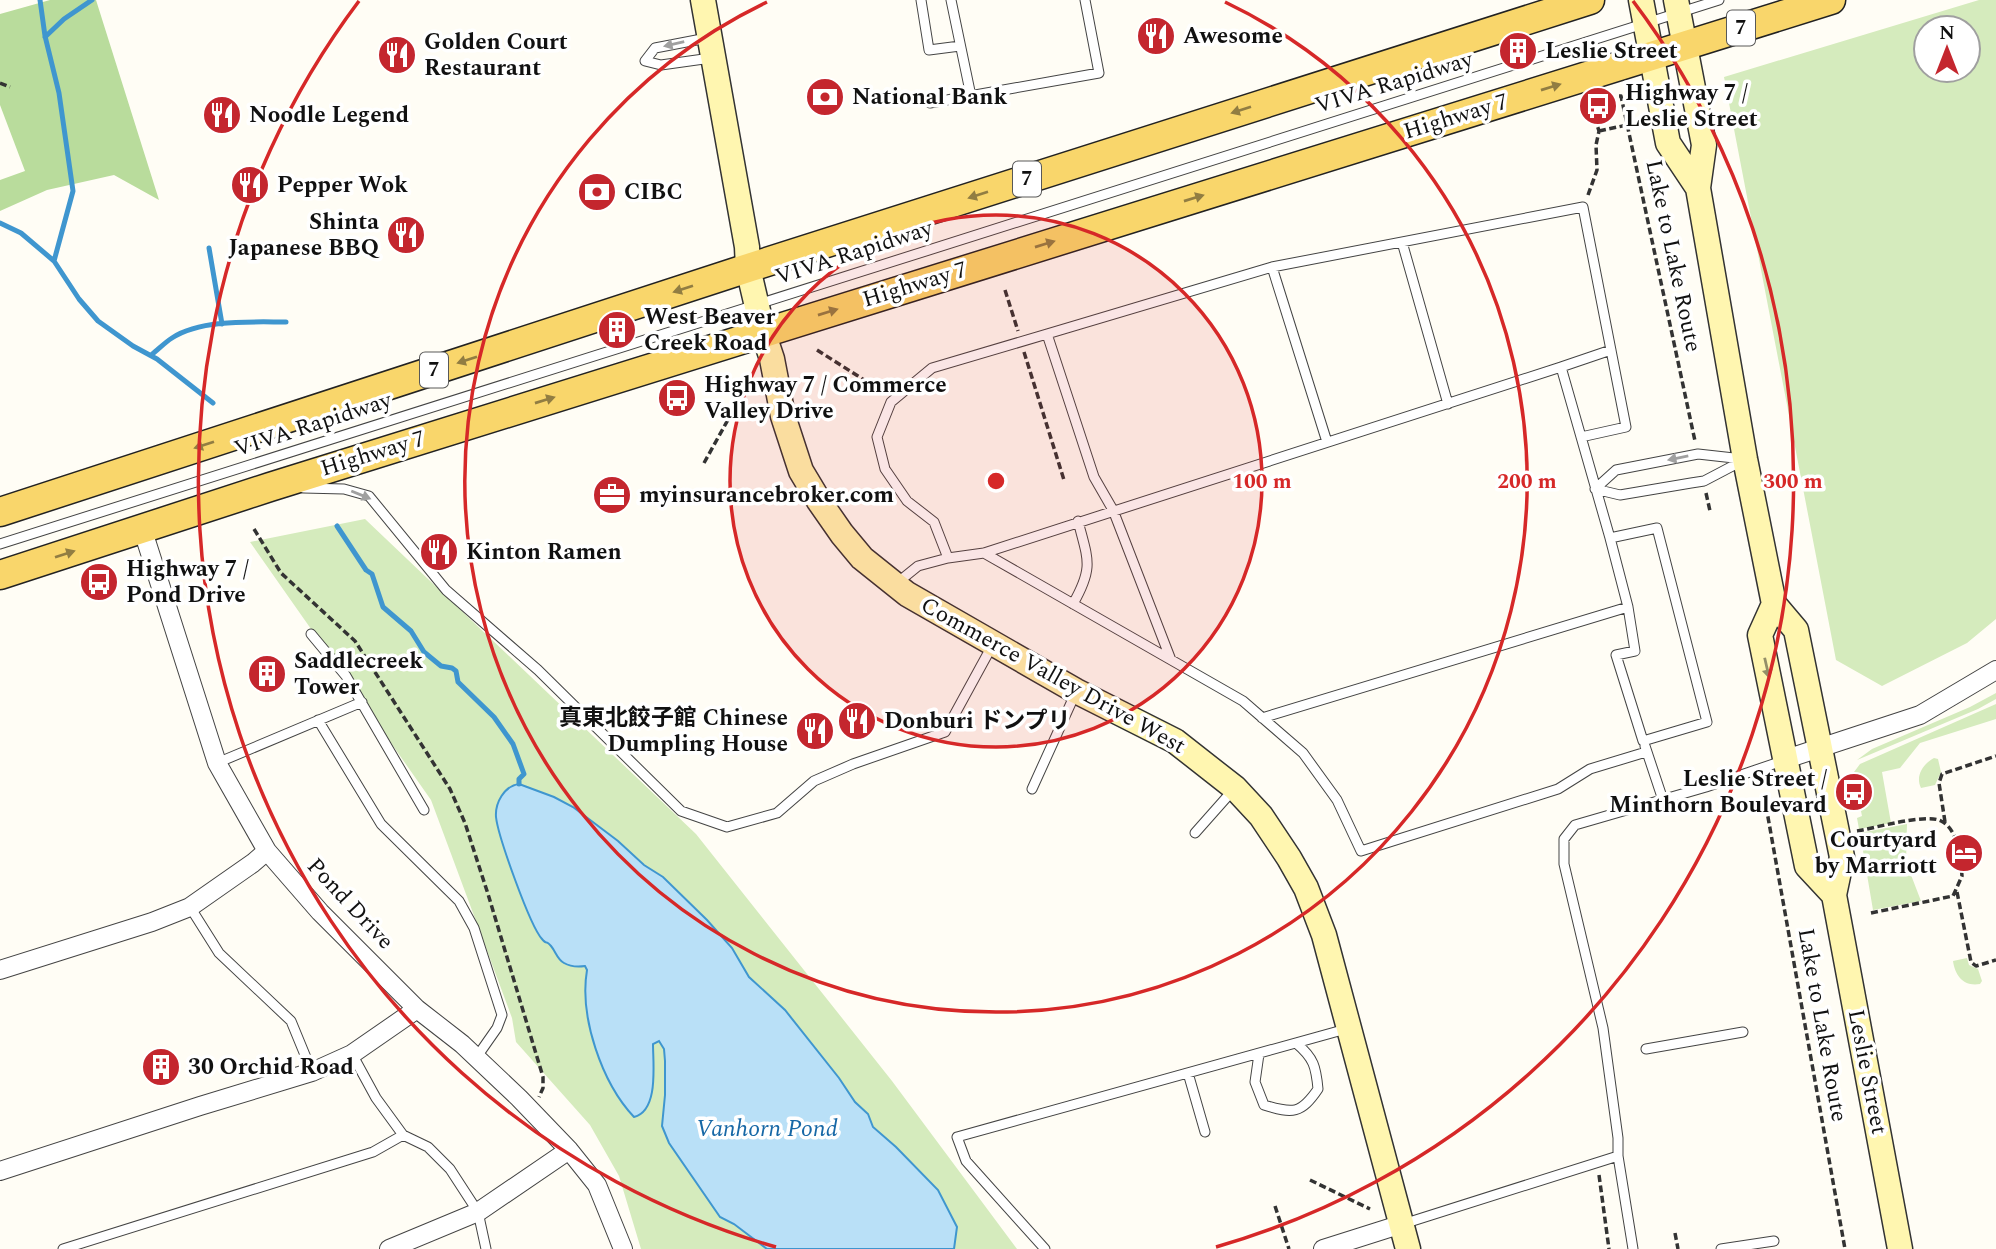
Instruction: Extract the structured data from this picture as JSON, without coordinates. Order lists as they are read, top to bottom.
{
  "streets": {
    "main road": [
      "7",
      "Highway 7",
      "Commerce Valley Drive West",
      "Leslie Street"
    ],
    "street": ["Pond Drive"],
    "lane": ["VIVA Rapidway"],
    "path": ["Lake to Lake Route"]
  },
  "crossings": [
    ["VIVA Rapidway", "Commerce Valley Drive West"],
    ["VIVA Rapidway", "Leslie Street"],
    ["Highway 7", "Commerce Valley Drive West"],
    ["Highway 7", "Pond Drive"],
    ["Highway 7", "Leslie Street"]
  ],
  "water": ["Vanhorn Pond"],
  "places": {
    "restaurant": [
      "Awesome",
      "Golden Court Restaurant",
      "Noodle Legend",
      "Pepper Wok",
      "Shinta Japanese BBQ",
      "Kinton Ramen",
      "Donburi ドンプリ",
      "真東北餃子館 Chinese Dumpling House"
    ],
    "building": [
      "Leslie Street",
      "West Beaver Creek Road",
      "Saddlecreek Tower",
      "30 Orchid Road"
    ],
    "bank": ["National Bank", "CIBC"],
    "bus stop": [
      "Highway 7 / Leslie Street",
      "Highway 7 / Commerce Valley Drive",
      "Highway 7 / Pond Drive",
      "Leslie Street / Minthorn Boulevard"
    ],
    "office": ["myinsurancebroker.com"],
    "hotel": ["Courtyard by Marriott"]
  },
  "north": "top",
  "rings": ["100 m", "200 m", "300 m"]
}
